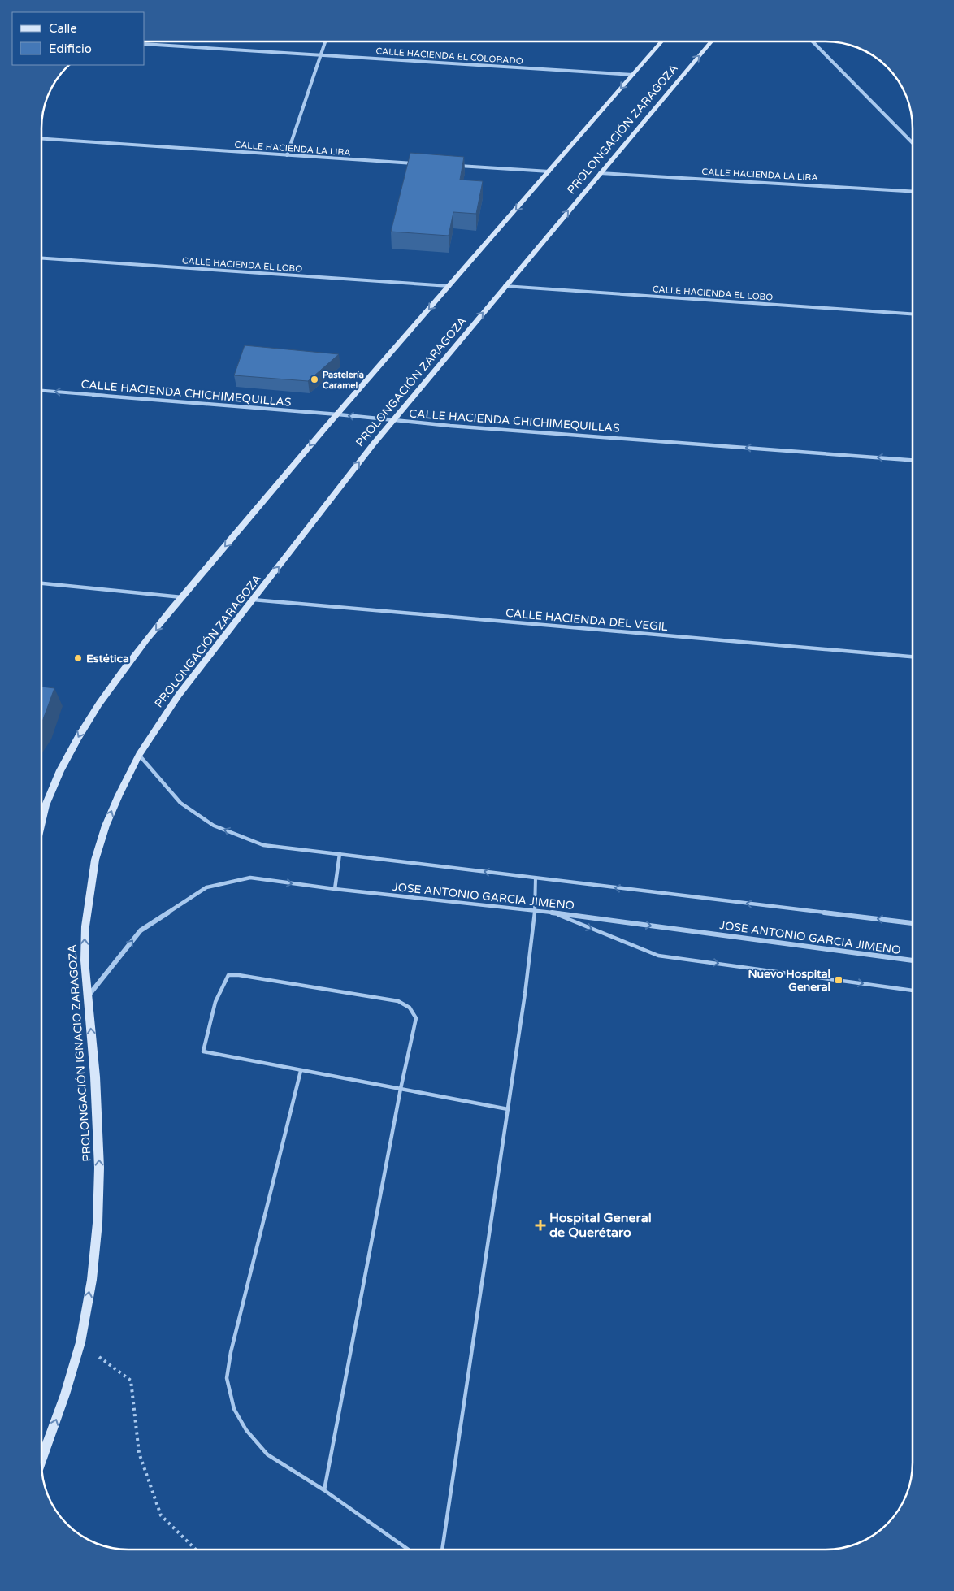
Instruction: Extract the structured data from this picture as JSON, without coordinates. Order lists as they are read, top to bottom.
{
  "streets": {
    "main road": ["PROLONGACIÓN ZARAGOZA", "PROLONGACIÓN IGNACIO ZARAGOZA"],
    "street": [
      "CALLE HACIENDA EL COLORADO",
      "CALLE HACIENDA LA LIRA",
      "CALLE HACIENDA EL LOBO",
      "CALLE HACIENDA CHICHIMEQUILLAS",
      "CALLE HACIENDA DEL VEGIL",
      "JOSE ANTONIO GARCIA JIMENO"
    ]
  },
  "crossings": [
    ["PROLONGACIÓN ZARAGOZA", "CALLE HACIENDA LA LIRA"],
    ["PROLONGACIÓN ZARAGOZA", "CALLE HACIENDA EL LOBO"],
    ["PROLONGACIÓN ZARAGOZA", "CALLE HACIENDA CHICHIMEQUILLAS"],
    ["PROLONGACIÓN ZARAGOZA", "CALLE HACIENDA DEL VEGIL"],
    ["PROLONGACIÓN ZARAGOZA", "JOSE ANTONIO GARCIA JIMENO"],
    ["PROLONGACIÓN ZARAGOZA", "PROLONGACIÓN IGNACIO ZARAGOZA"],
    ["JOSE ANTONIO GARCIA JIMENO", "PROLONGACIÓN IGNACIO ZARAGOZA"]
  ],
  "one_way": ["CALLE HACIENDA CHICHIMEQUILLAS", "PROLONGACIÓN IGNACIO ZARAGOZA"],
  "places": {
    "other": ["Pastelería Caramel", "Estética"],
    "transit": ["Nuevo Hospital General"],
    "health": ["Hospital General de Querétaro"]
  },
  "legend": ["Calle", "Edificio"]
}
